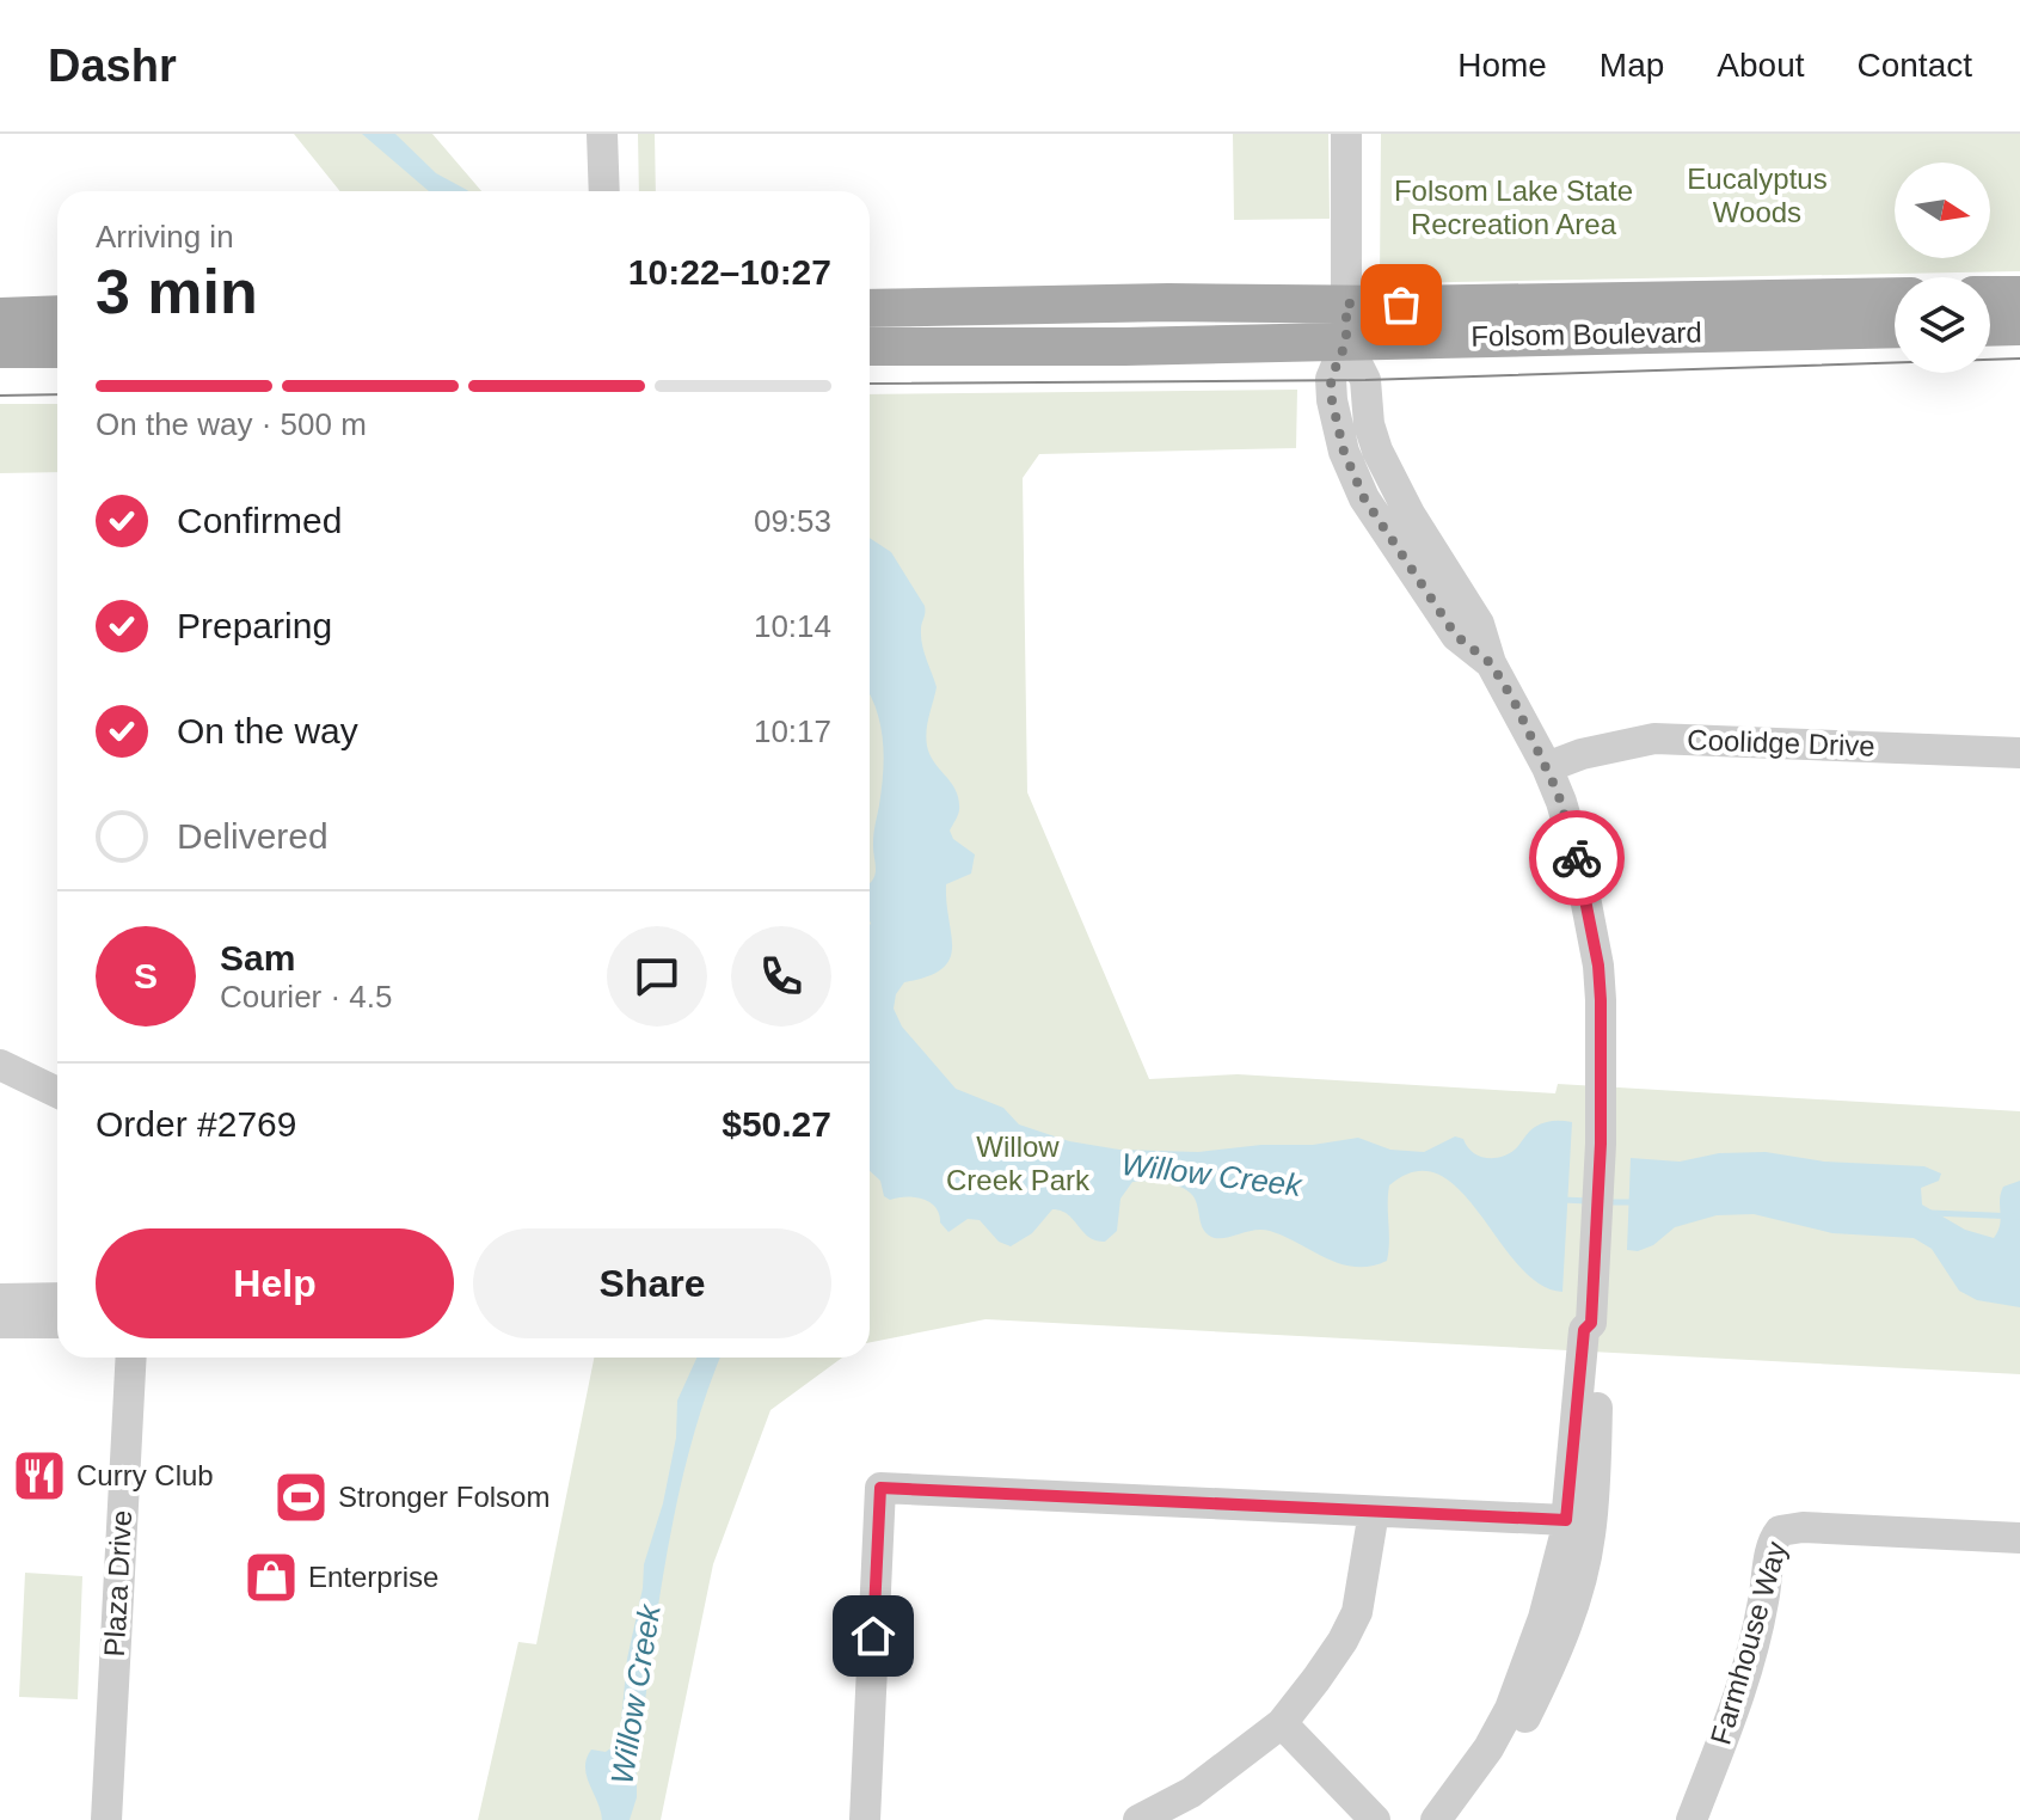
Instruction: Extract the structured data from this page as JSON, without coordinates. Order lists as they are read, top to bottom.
{
  "streets": {
    "main road": ["Folsom Boulevard"],
    "street": ["Coolidge Drive", "Plaza Drive", "Farmhouse Way"]
  },
  "water": ["Willow Creek"],
  "parks": ["Eucalyptus Woods", "Folsom Lake State Recreation Area", "Willow Creek Park"],
  "places": {
    "restaurant": ["Curry Club"],
    "sports": ["Stronger Folsom"],
    "shop": ["Enterprise"]
  },
  "north": "right",
  "page": {
    "header": "Dashr",
    "nav": [
      "Home",
      "Map",
      "About",
      "Contact"
    ],
    "heading": ["3 min", "Arriving in", "10:22–10:27"],
    "panel": [
      "Sam",
      "Courier · 4.5",
      "Order #2769",
      "$50.27"
    ],
    "bar": "On the way · 500 m",
    "list": [
      ["Confirmed", "09:53"],
      ["Preparing", "10:14"],
      ["On the way", "10:17"],
      "Delivered"
    ],
    "round": "S",
    "buttons": ["Help", "Share"]
  }
}
